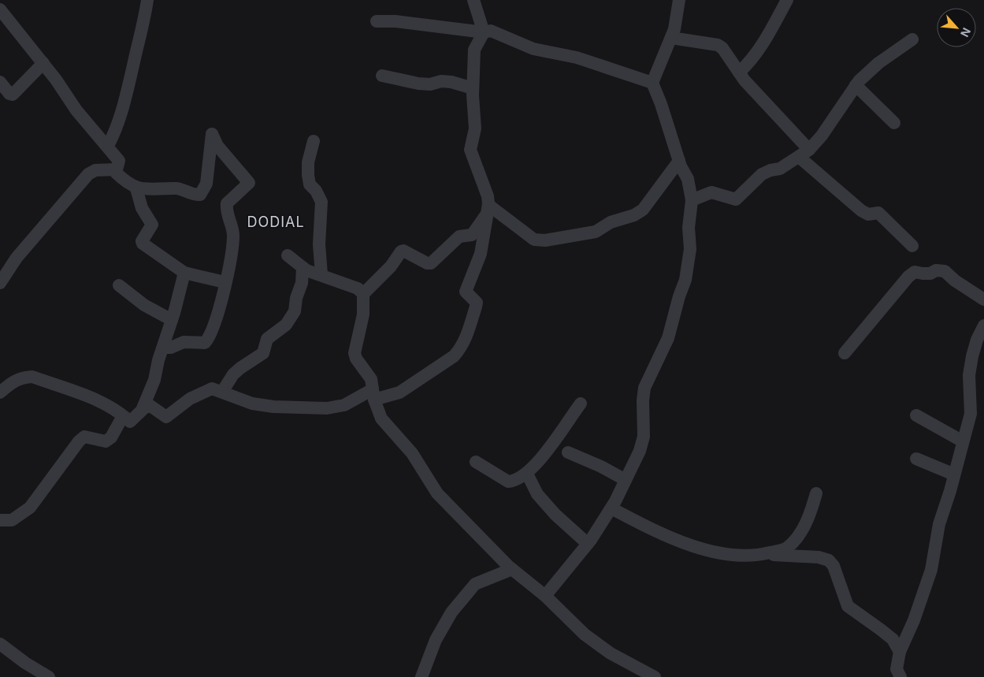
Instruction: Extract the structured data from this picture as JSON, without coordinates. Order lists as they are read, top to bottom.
{
  "districts": ["DODIAL"],
  "north": "bottom right"
}
